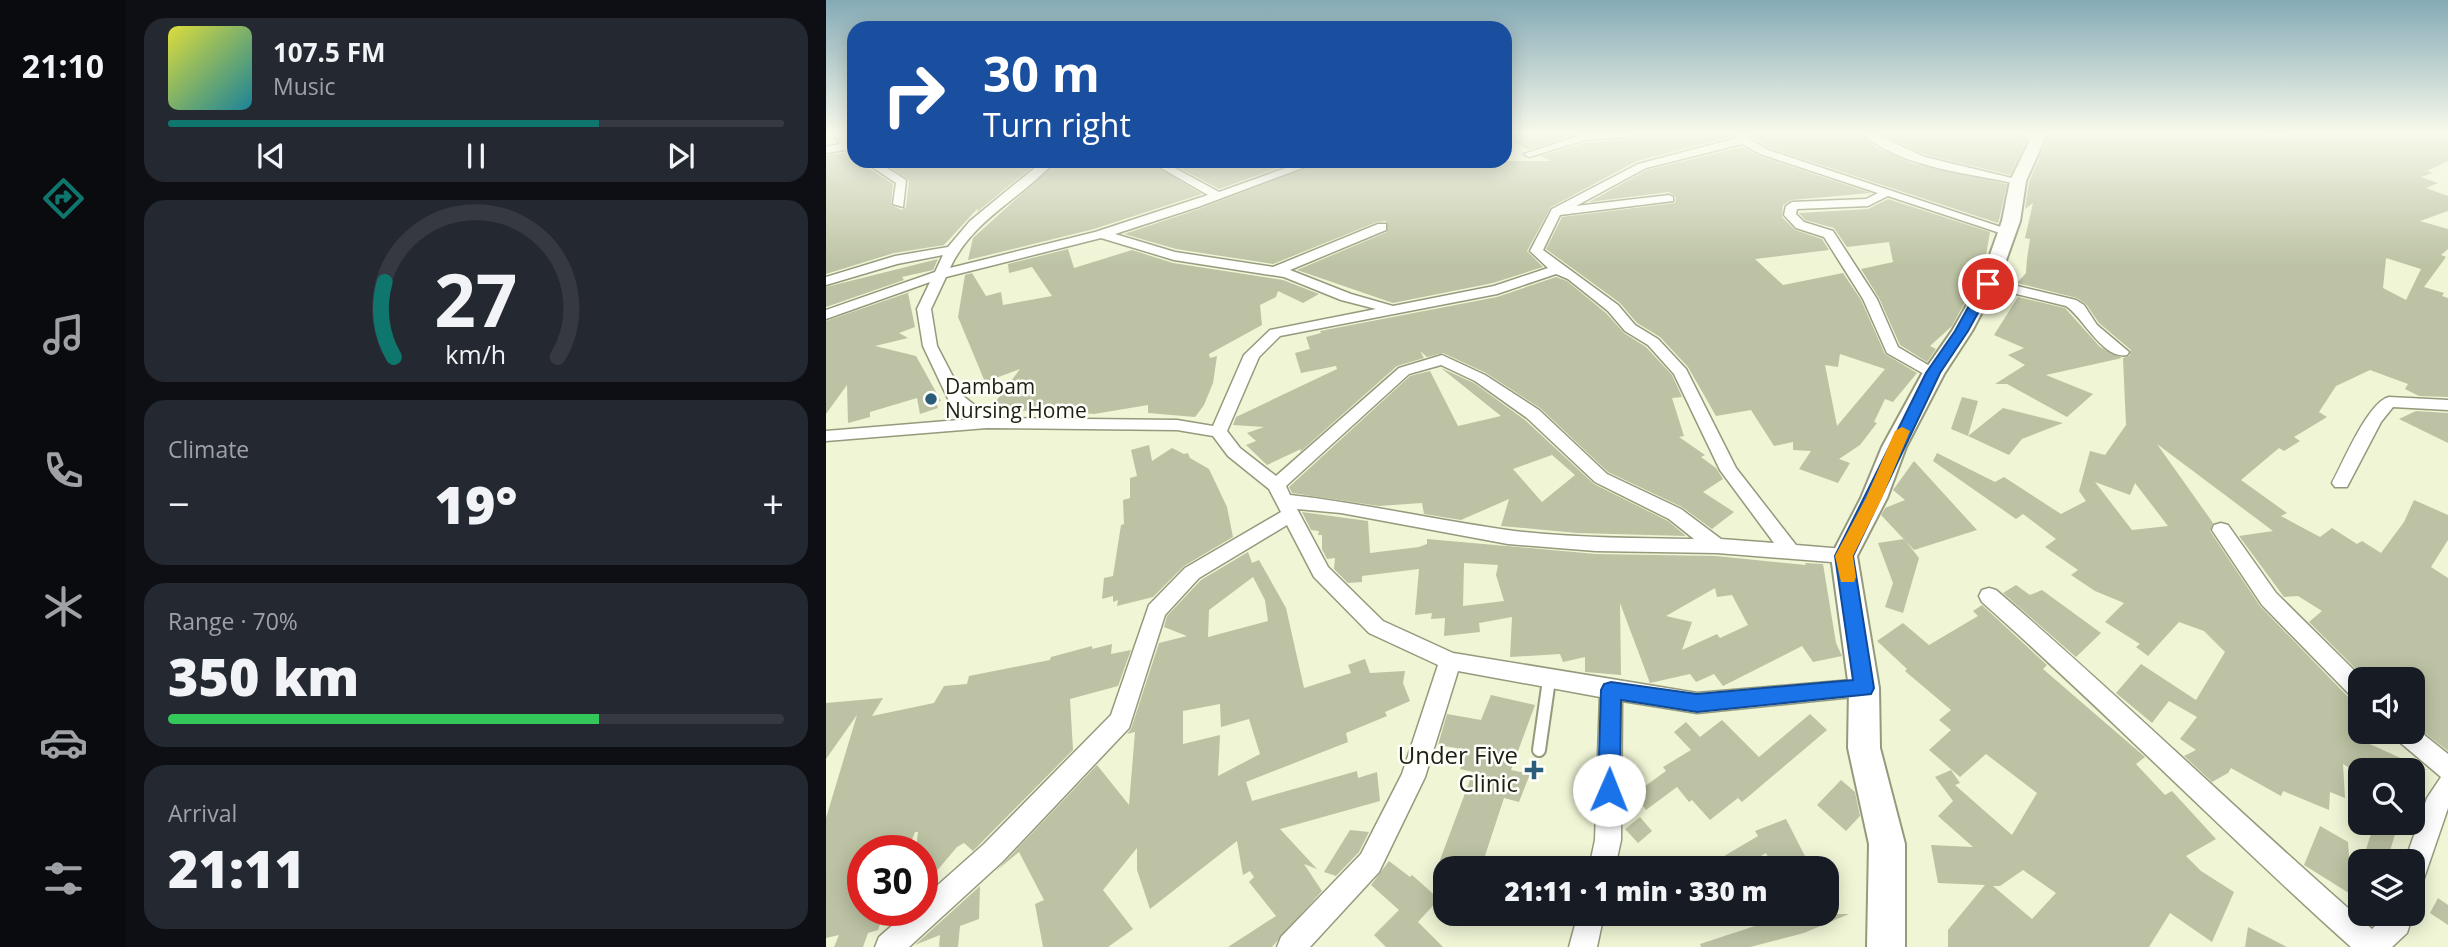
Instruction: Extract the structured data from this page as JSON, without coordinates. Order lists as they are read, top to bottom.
{
  "places": {
    "other": ["Dambam Nursing Home"],
    "health": ["Under Five Clinic"]
  },
  "page": {
    "tabs": "21:10",
    "turn": ["30 m", "Turn right"],
    "song": ["107.5 FM", "Music"],
    "tile": [
      "Climate",
      ["Range · 70%", "350 km"],
      ["Arrival", "21:11"]
    ],
    "heat": ["−", "19°", "+"],
    "limit": "30",
    "trip": "21:11 · 1 min · 330 m",
    "gauge": ["27", "km/h"]
  }
}
